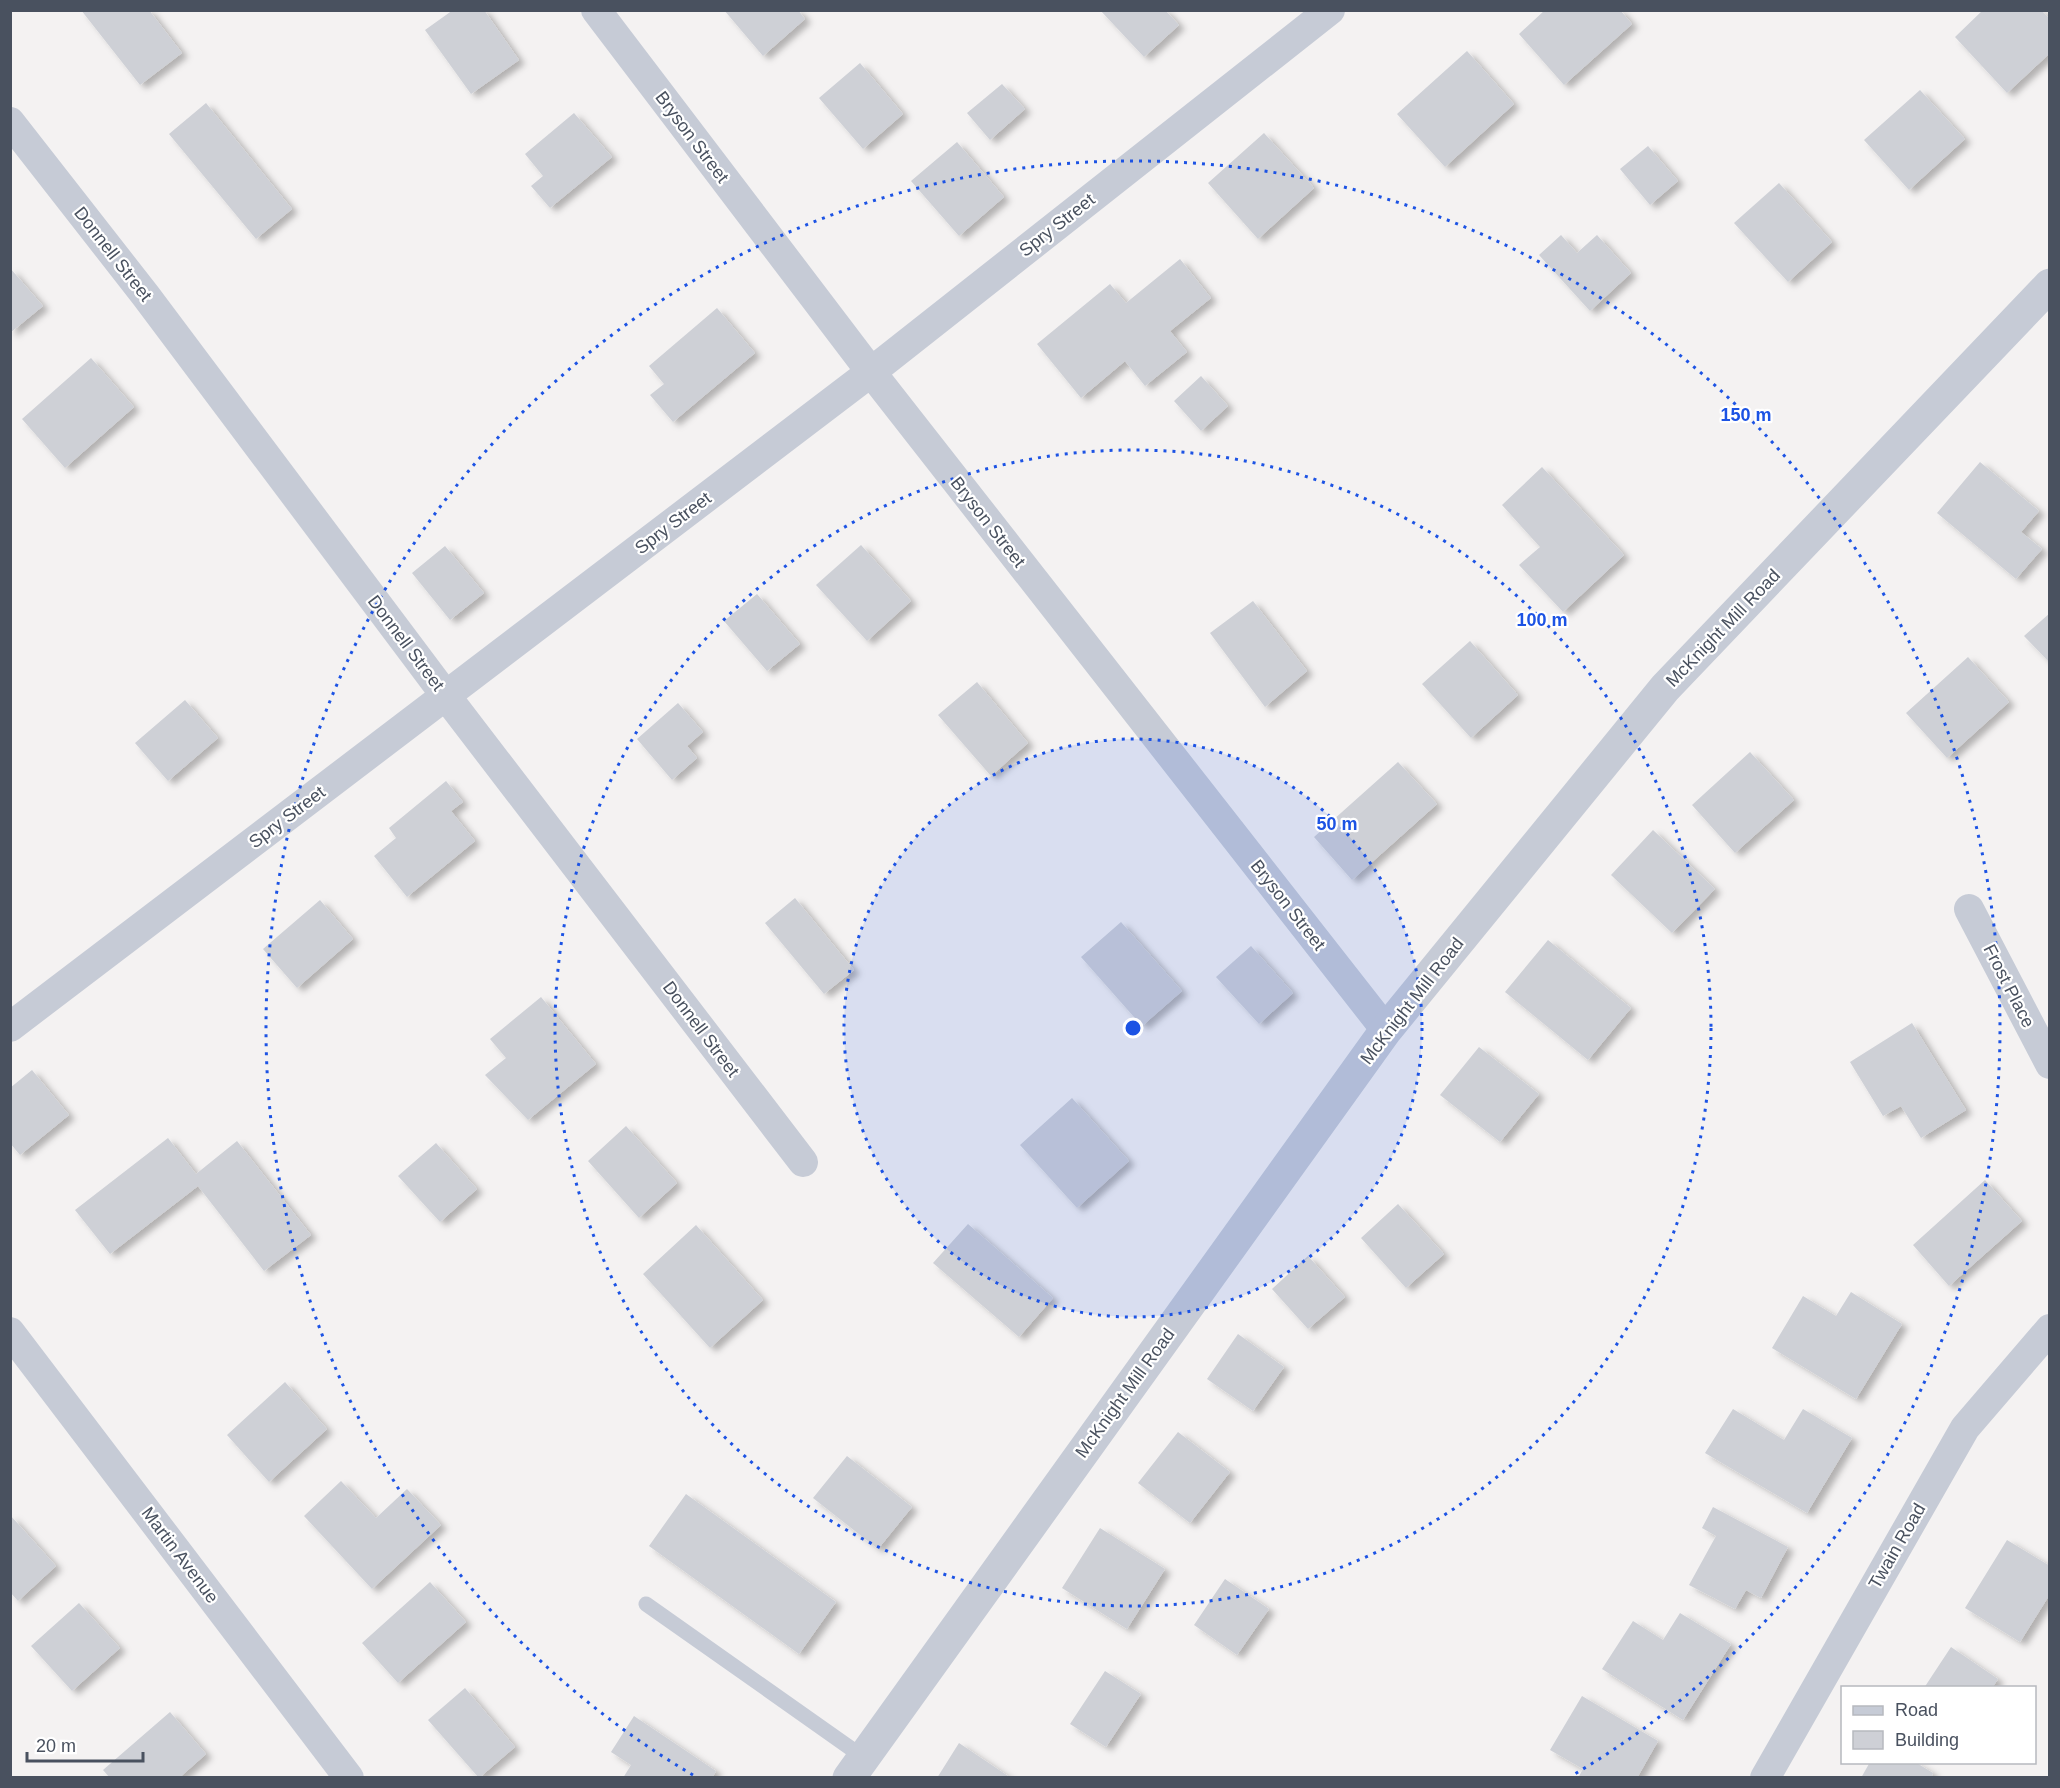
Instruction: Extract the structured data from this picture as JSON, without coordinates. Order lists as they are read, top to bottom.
{
  "streets": {
    "street": [
      "Bryson Street",
      "Spry Street",
      "Donnell Street",
      "McKnight Mill Road",
      "Frost Place",
      "Twain Road",
      "Martin Avenue"
    ]
  },
  "crossings": [
    ["Bryson Street", "Spry Street"],
    ["Bryson Street", "McKnight Mill Road"],
    ["Spry Street", "Donnell Street"]
  ],
  "legend": ["Road", "Building"],
  "scale_bar": "20 m",
  "rings": ["150 m", "100 m", "50 m"]
}
